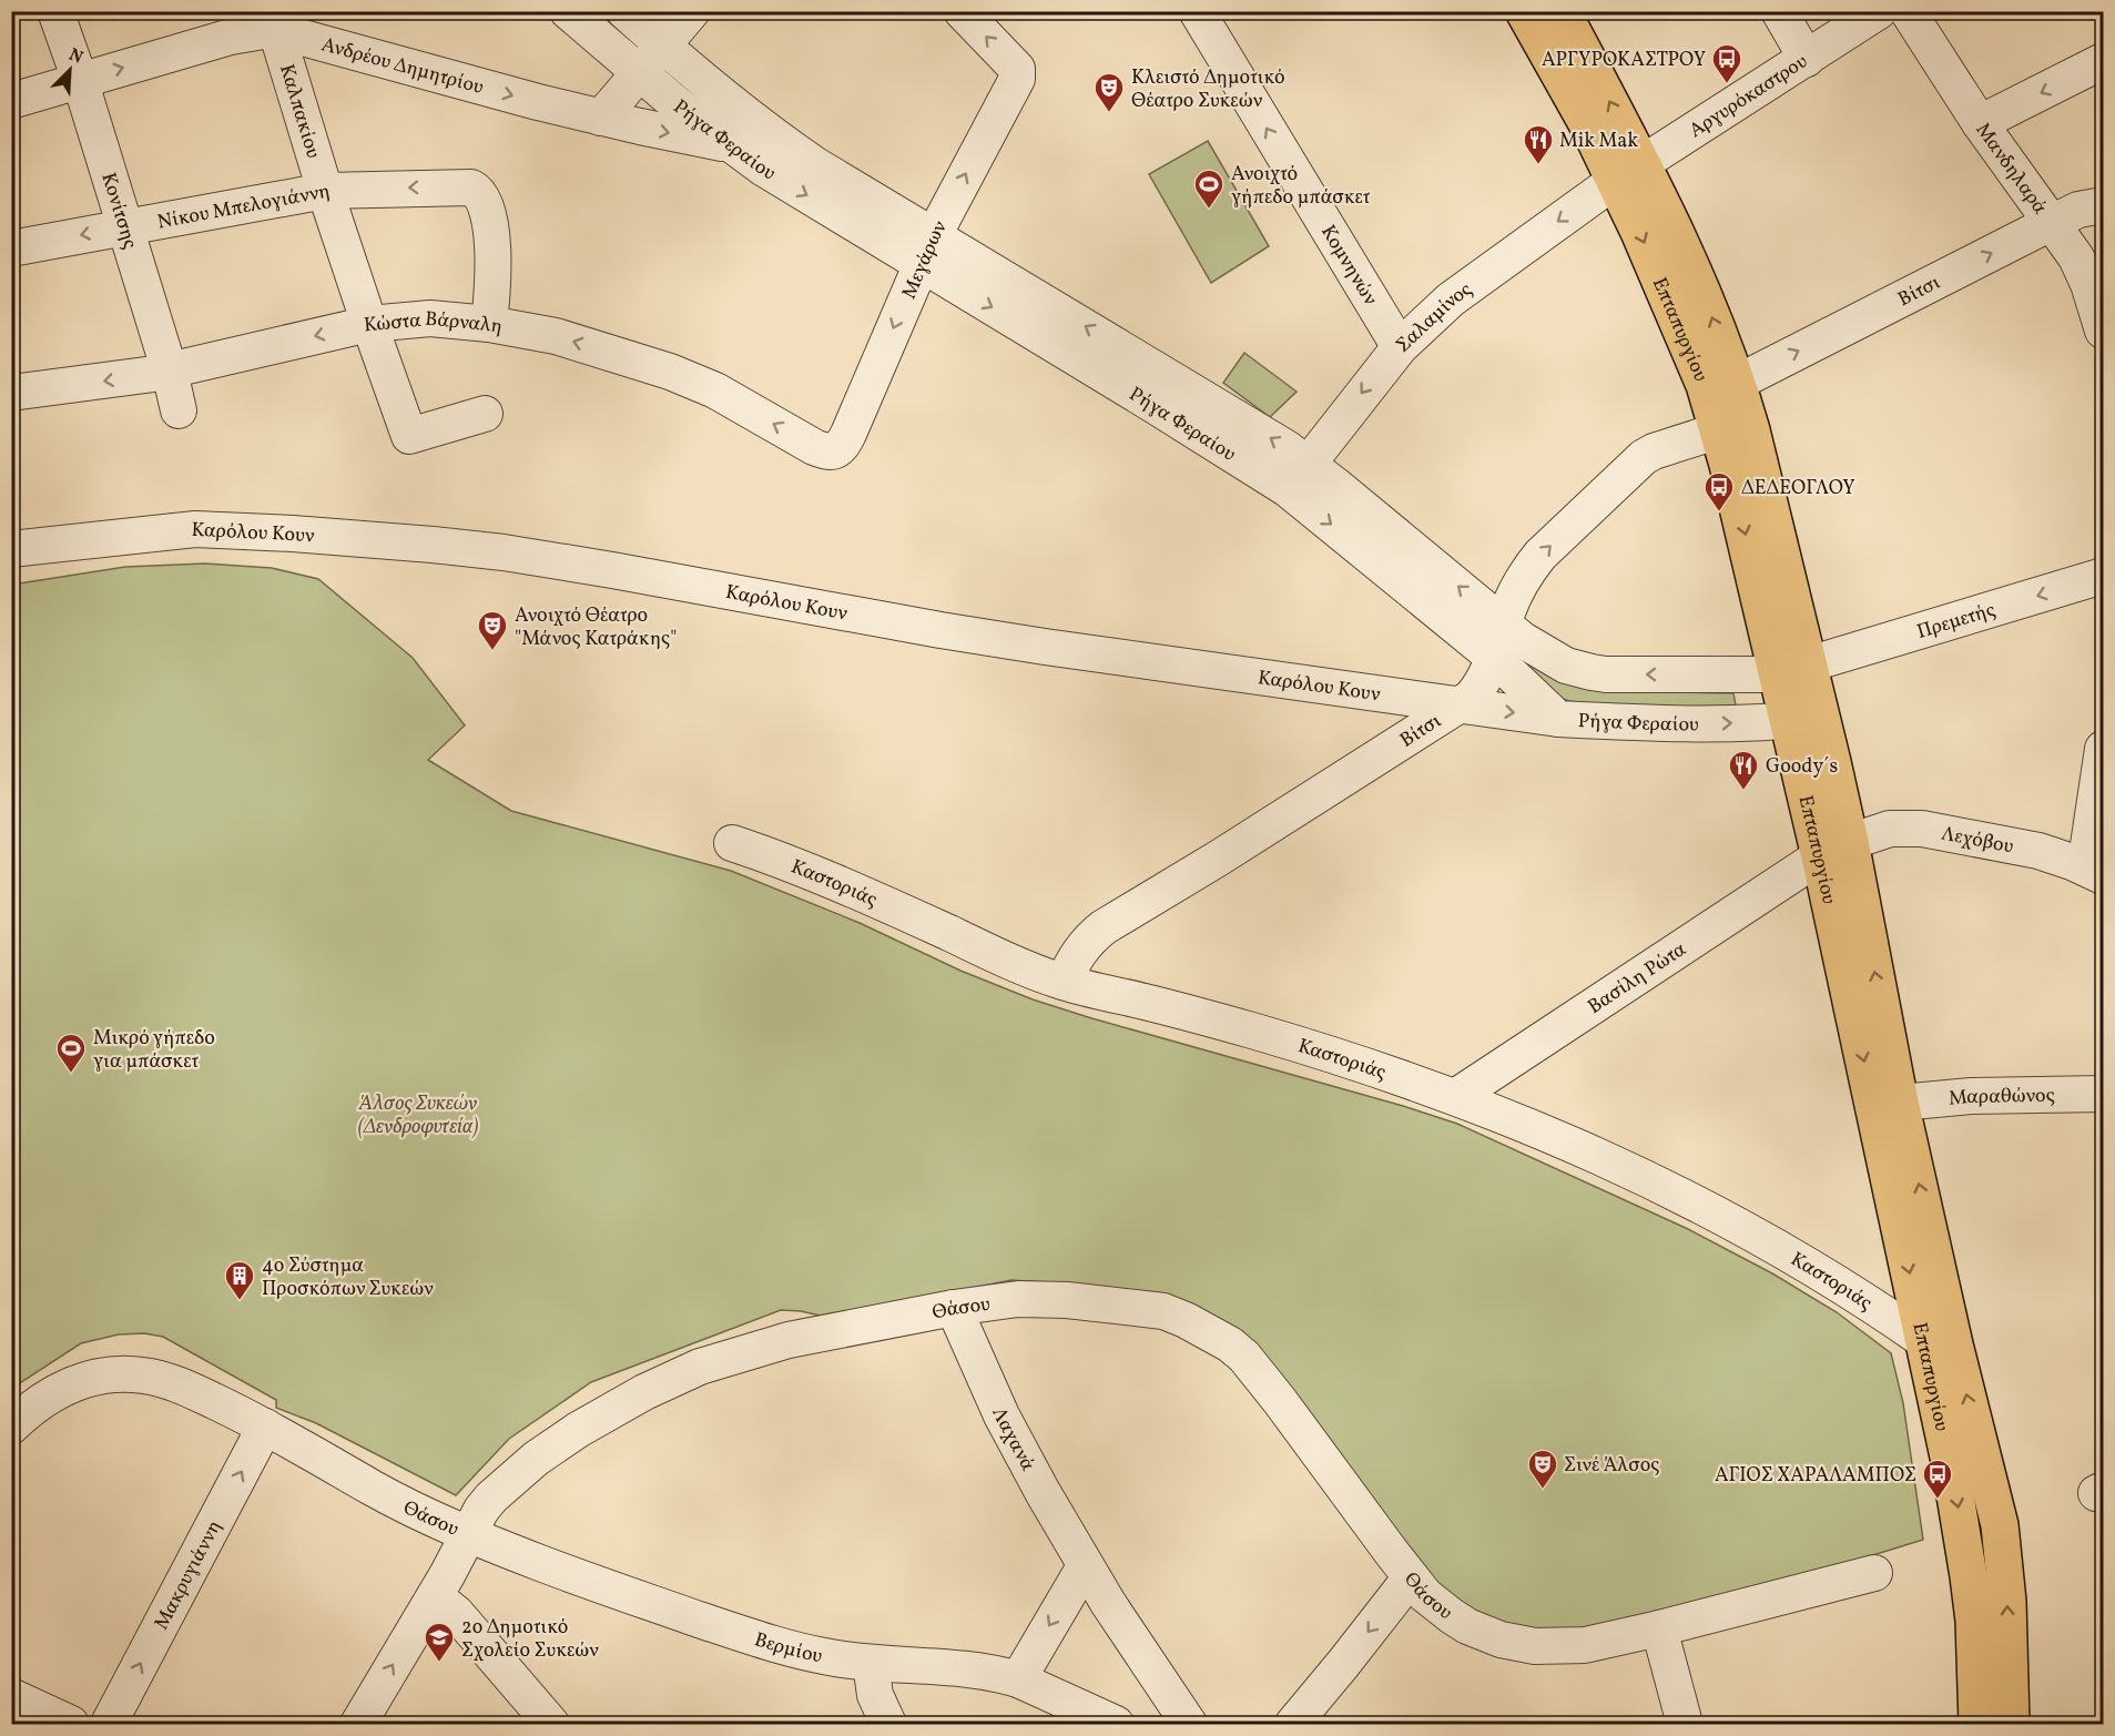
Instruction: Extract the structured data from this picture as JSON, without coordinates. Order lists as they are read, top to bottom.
{
  "streets": {
    "main road": ["Επταπυργίου"],
    "street": [
      "Ανδρέου Δημητρίου",
      "Αργυρόκαστρου",
      "Καλπακίου",
      "Ρήγα Φεραίου",
      "Μανδηλαρά",
      "Νίκου Μπελογιάννη",
      "Κονίτσης",
      "Μεγάρων",
      "Κομνηνών",
      "Βίτσι",
      "Σαλαμίνος",
      "Κώστα Βάρναλη",
      "Καρόλου Κουν",
      "Πρεμετής",
      "Λεχόβου",
      "Καστοριάς",
      "Βασίλη Ρώτα",
      "Μαραθώνος",
      "Θάσου",
      "Λαχανά",
      "Μακρυγιάννη",
      "Βερμίου"
    ]
  },
  "crossings": [
    ["Ανδρέου Δημητρίου", "Καλπακίου"],
    ["Ανδρέου Δημητρίου", "Ρήγα Φεραίου"],
    ["Ανδρέου Δημητρίου", "Κονίτσης"],
    ["Αργυρόκαστρου", "Σαλαμίνος"],
    ["Αργυρόκαστρου", "Επταπυργίου"],
    ["Καλπακίου", "Νίκου Μπελογιάννη"],
    ["Καλπακίου", "Κώστα Βάρναλη"],
    ["Ρήγα Φεραίου", "Μεγάρων"],
    ["Ρήγα Φεραίου", "Βίτσι"],
    ["Ρήγα Φεραίου", "Σαλαμίνος"],
    ["Ρήγα Φεραίου", "Επταπυργίου"],
    ["Ρήγα Φεραίου", "Καρόλου Κουν"],
    ["Ρήγα Φεραίου", "Πρεμετής"],
    ["Μανδηλαρά", "Βίτσι"],
    ["Νίκου Μπελογιάννη", "Κονίτσης"],
    ["Νίκου Μπελογιάννη", "Κώστα Βάρναλη"],
    ["Κονίτσης", "Κώστα Βάρναλη"],
    ["Μεγάρων", "Κώστα Βάρναλη"],
    ["Κομνηνών", "Σαλαμίνος"],
    ["Βίτσι", "Επταπυργίου"],
    ["Βίτσι", "Καρόλου Κουν"],
    ["Βίτσι", "Καστοριάς"],
    ["Σαλαμίνος", "Επταπυργίου"],
    ["Επταπυργίου", "Πρεμετής"],
    ["Επταπυργίου", "Λεχόβου"],
    ["Επταπυργίου", "Καστοριάς"],
    ["Επταπυργίου", "Βασίλη Ρώτα"],
    ["Επταπυργίου", "Μαραθώνος"],
    ["Λεχόβου", "Βασίλη Ρώτα"],
    ["Καστοριάς", "Βασίλη Ρώτα"],
    ["Θάσου", "Λαχανά"],
    ["Θάσου", "Μακρυγιάννη"],
    ["Θάσου", "Βερμίου"]
  ],
  "one_way": [
    "Ανδρέου Δημητρίου",
    "Κομνηνών",
    "Βίτσι",
    "Σαλαμίνος",
    "Κώστα Βάρναλη",
    "Πρεμετής"
  ],
  "parks": ["Άλσος Συκεών (Δενδροφυτεία)"],
  "places": {
    "bus stop": ["ΑΡΓΥΡΟΚΑΣΤΡΟΥ", "ΔΕΔΕΟΓΛΟΥ", "ΑΓΙΟΣ ΧΑΡΑΛΑΜΠΟΣ"],
    "theatre": ["Κλειστό Δημοτικό Θέατρο Συκεών", "Ανοιχτό Θέατρο \"Μάνος Κατράκης\"", "Σινέ Άλσος"],
    "restaurant": ["Mik Mak", "Goody´s"],
    "sports": ["Ανοιχτό γήπεδο μπάσκετ", "Μικρό γήπεδο για μπάσκετ"],
    "building": ["4ο Σύστημα Προσκόπων Συκεών"],
    "school or university": ["2ο Δημοτικό Σχολείο Συκεών"]
  },
  "north": "top right"
}
